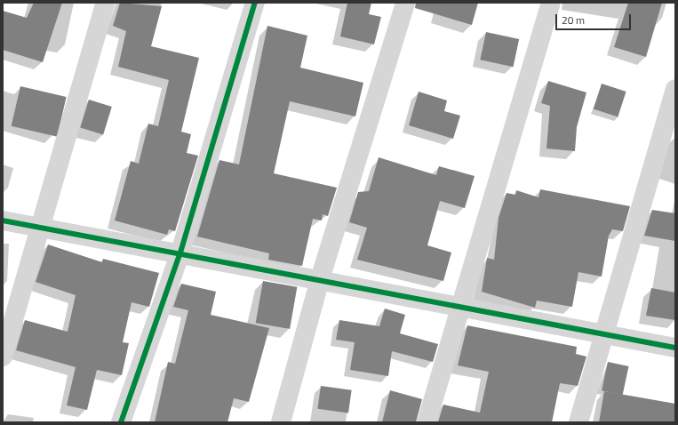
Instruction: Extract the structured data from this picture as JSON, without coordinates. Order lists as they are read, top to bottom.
{
  "scale_bar": "20 m"
}
